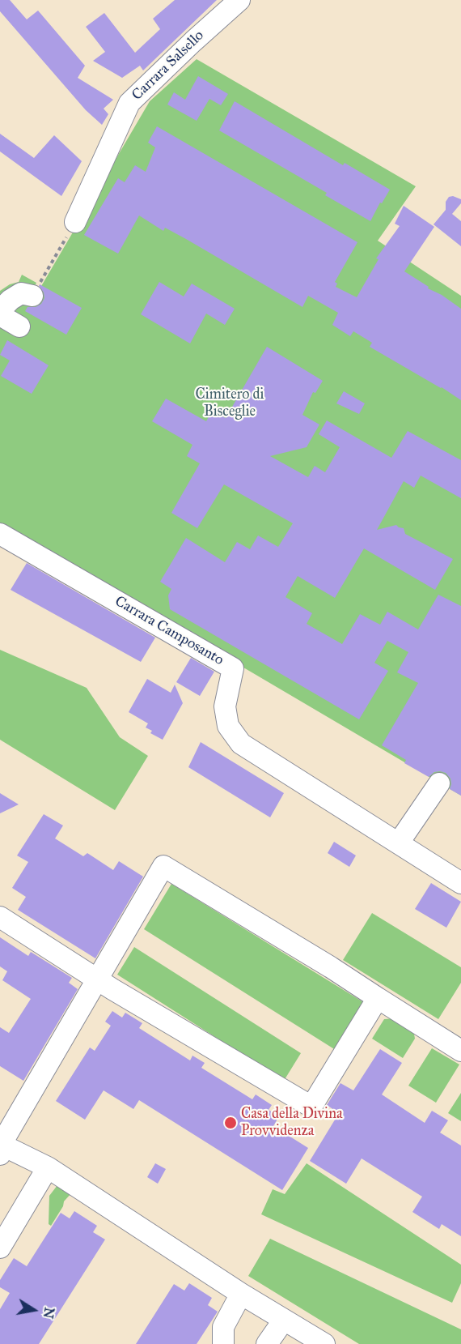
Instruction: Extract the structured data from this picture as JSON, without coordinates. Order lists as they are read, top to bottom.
{
  "streets": {
    "lane": ["Carrara Salsello", "Carrara Camposanto"]
  },
  "parks": ["Cimitero di Bisceglie"],
  "places": ["Casa della Divina Provvidenza"],
  "north": "right"
}
